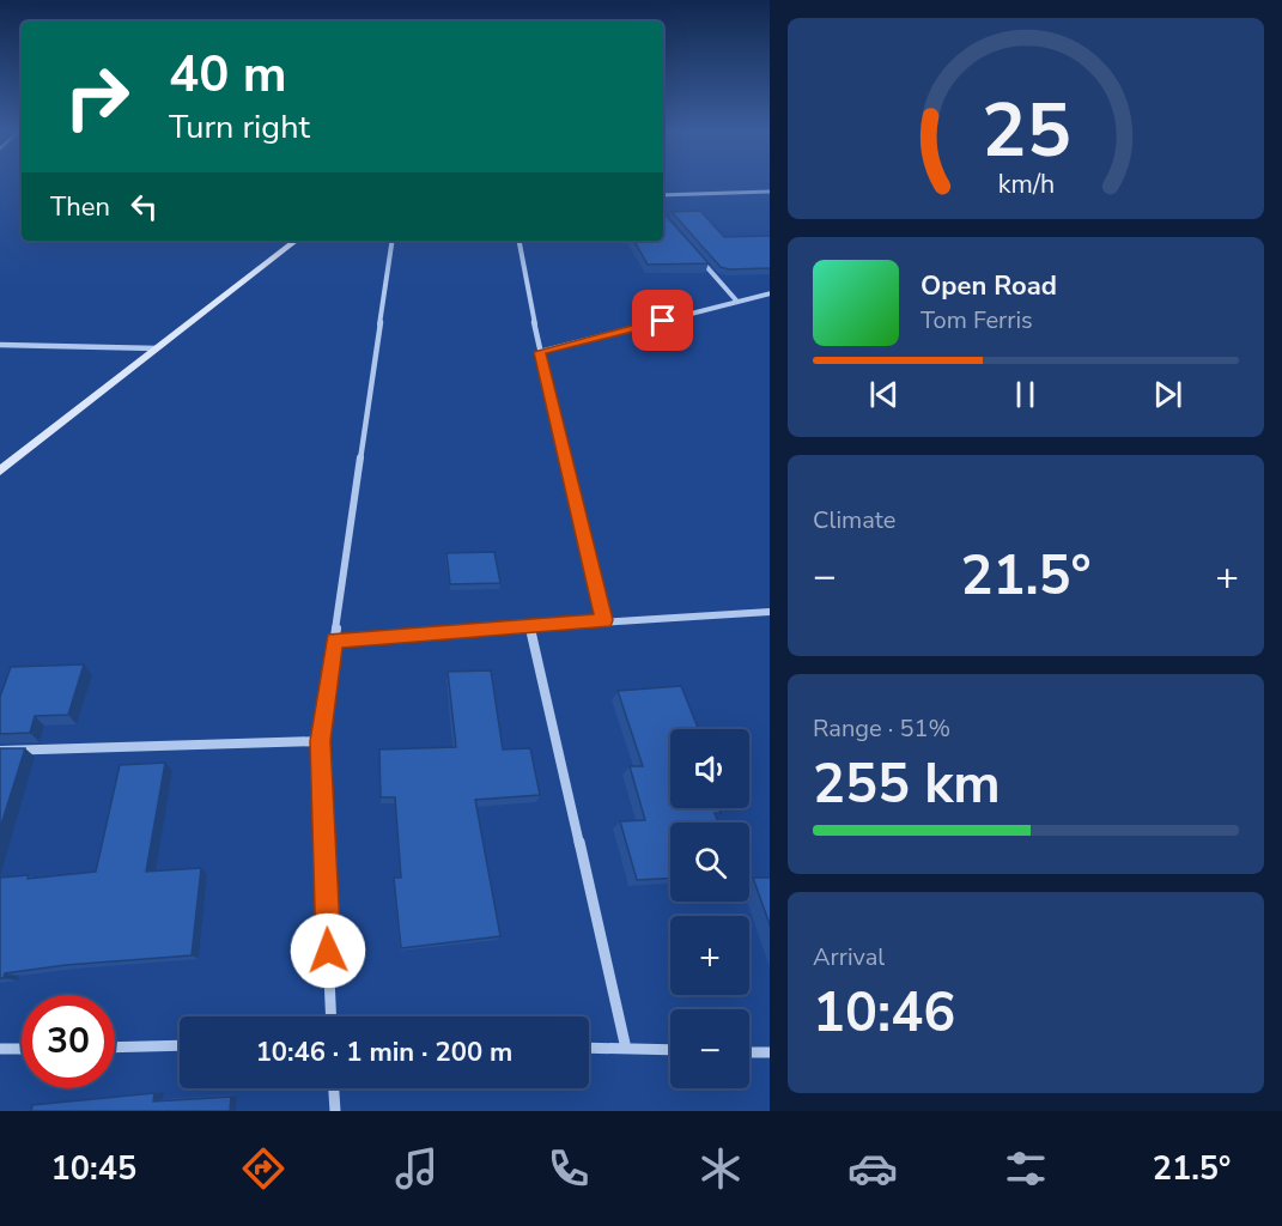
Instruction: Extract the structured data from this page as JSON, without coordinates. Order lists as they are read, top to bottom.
{
  "page": {
    "turn": ["40 m", "Turn right"],
    "then": "Then",
    "song": ["Open Road", "Tom Ferris"],
    "tile": [
      "Climate",
      ["Range · 51%", "255 km"],
      ["Arrival", "10:46"]
    ],
    "heat": ["−", "21.5°", "+"],
    "map_buttons": ["+", "−"],
    "limit": "30",
    "trip": "10:46 · 1 min · 200 m",
    "tabs": ["10:45", "21.5°"],
    "gauge": ["25", "km/h"]
  }
}
